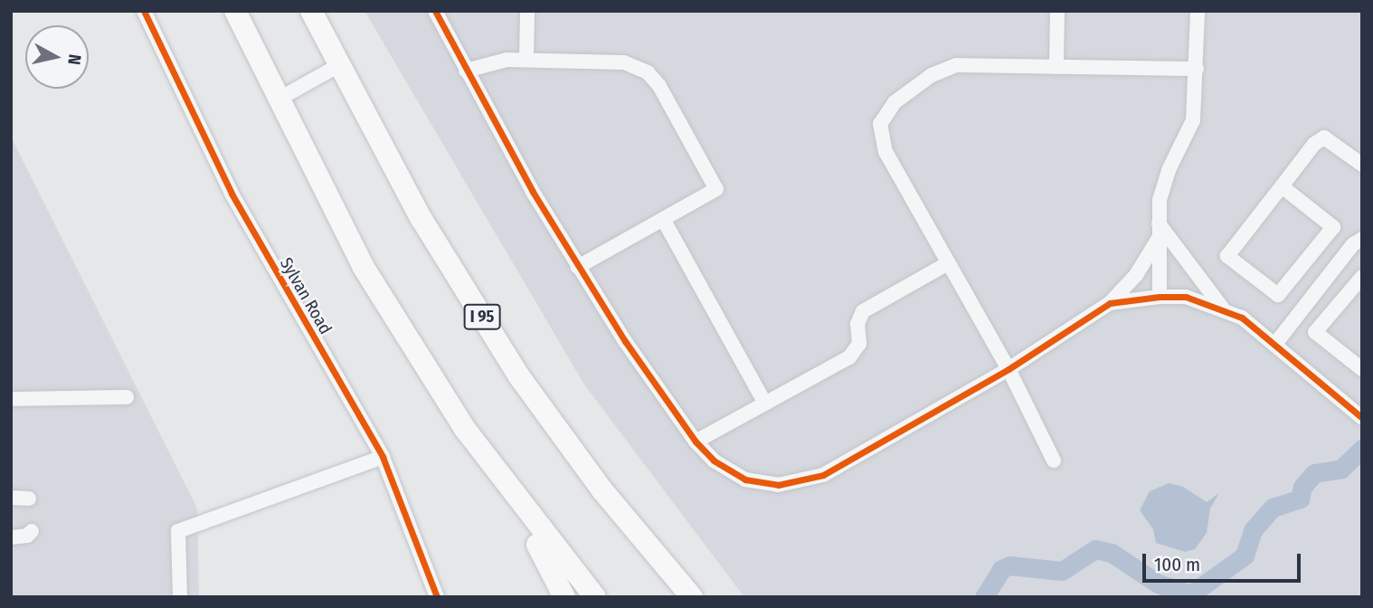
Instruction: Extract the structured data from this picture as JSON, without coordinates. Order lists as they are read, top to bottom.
{
  "streets": {
    "highway": ["I 95"],
    "street": ["Sylvan Road"]
  },
  "scale_bar": "100 m",
  "north": "right"
}
